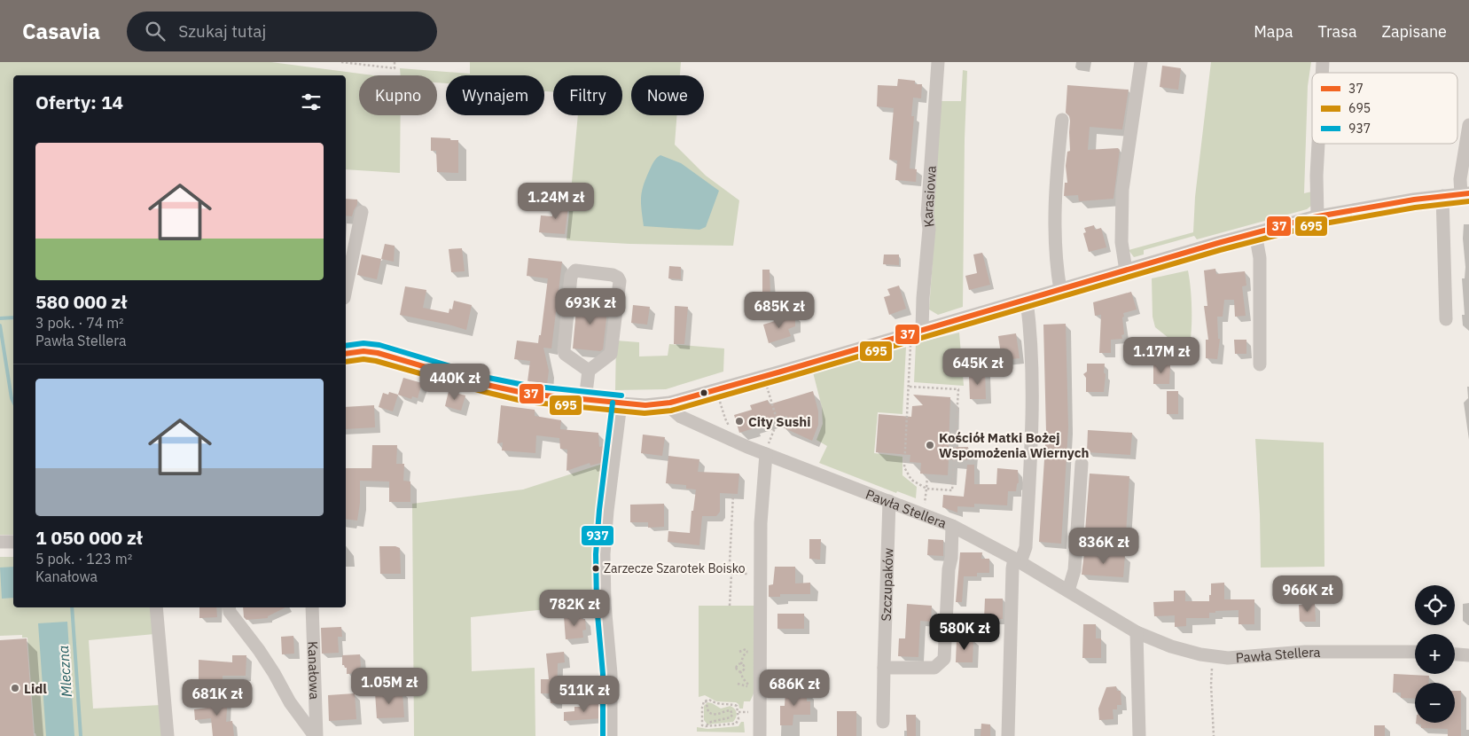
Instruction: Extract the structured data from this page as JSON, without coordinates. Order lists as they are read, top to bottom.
{
  "streets": {
    "street": [
      "Karasiowa",
      "Pawła Stellera",
      "Szczupaków",
      "Kanałowa"
    ]
  },
  "crossings": [
    ["Pawła Stellera", "Szczupaków"]
  ],
  "water": ["Mleczna"],
  "places": [
    "City Sushi",
    "Kościół Matki Bożej Wspomożenia Wiernych",
    "Zarzecze Szarotek Boisko",
    "Lidl"
  ],
  "lines": ["transit line 37", "transit line 695", "transit line 937"],
  "legend": ["37", "695", "937"],
  "page": {
    "header": "Casavia",
    "search": "Szukaj tutaj",
    "nav": ["Mapa", "Trasa", "Zapisane"],
    "chip": [
      "Kupno",
      "Wynajem",
      "Filtry",
      "Nowe"
    ],
    "heading": "Oferty: 14",
    "list": [
      {
        "name": "580 000 zł",
        "note": "3 pok. · 74 m² · Pawła Stellera"
      },
      {
        "name": "1 050 000 zł",
        "note": "5 pok. · 123 m² · Kanałowa"
      }
    ],
    "price": [
      "1.24M zł",
      "693K zł",
      "685K zł",
      "1.17M zł",
      "645K zł",
      "440K zł",
      "836K zł",
      "966K zł",
      "782K zł",
      "580K zł",
      "1.05M zł",
      "686K zł",
      "511K zł",
      "681K zł"
    ],
    "map_buttons": ["+", "−"]
  }
}
